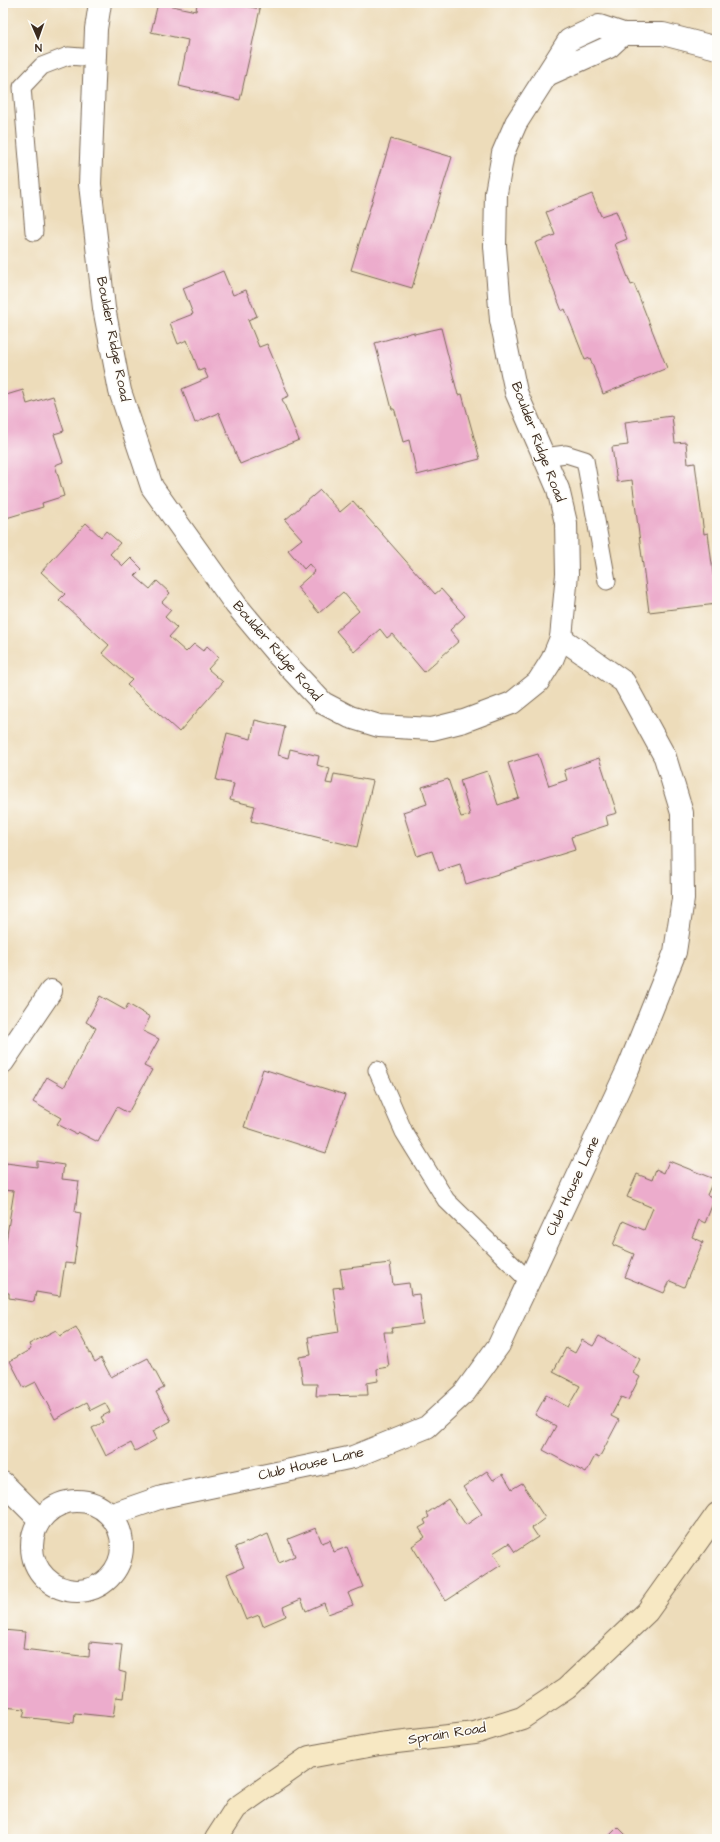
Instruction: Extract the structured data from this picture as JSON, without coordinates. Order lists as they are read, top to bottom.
{
  "streets": {
    "street": ["Boulder Ridge Road", "Club House Lane", "Sprain Road"]
  },
  "crossings": [
    ["Boulder Ridge Road", "Club House Lane"]
  ],
  "north": "bottom"
}
